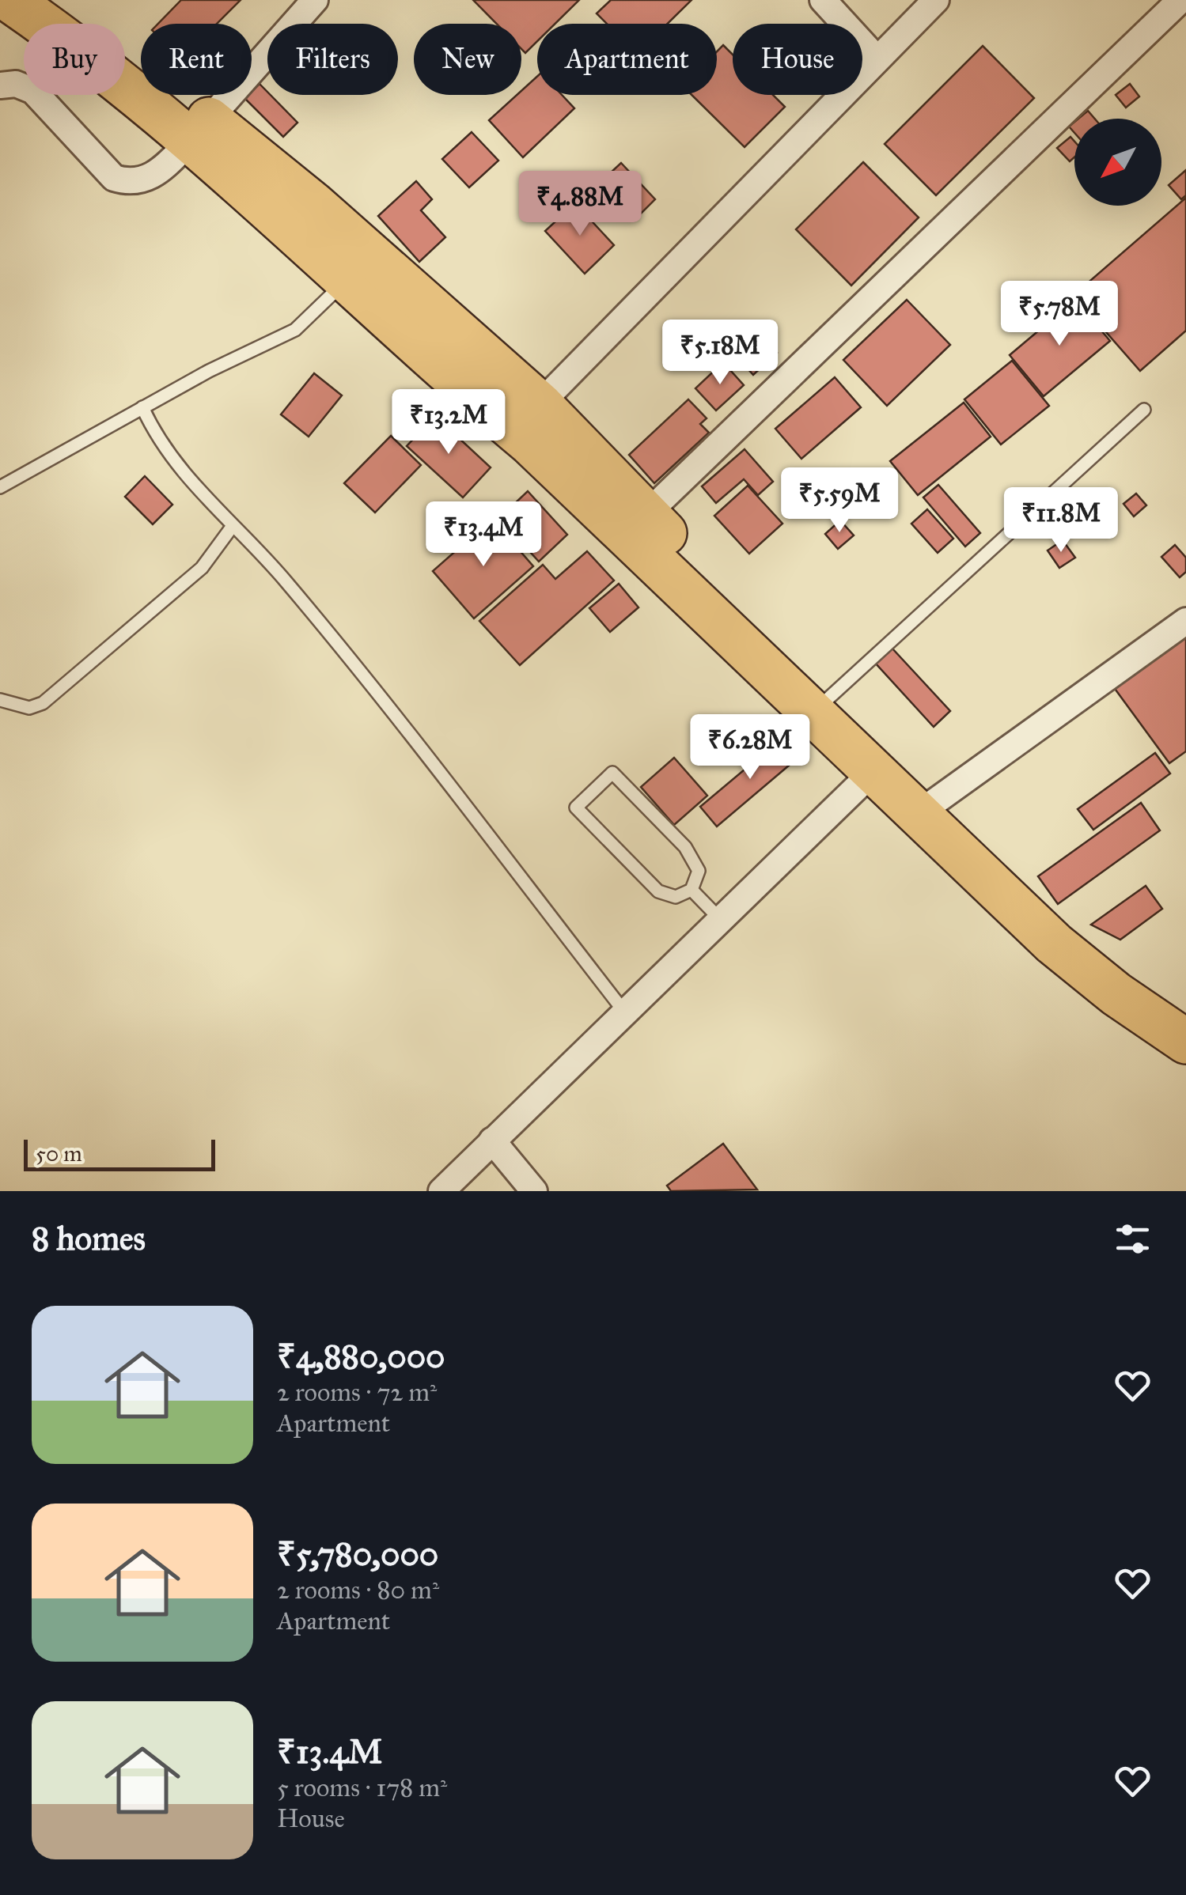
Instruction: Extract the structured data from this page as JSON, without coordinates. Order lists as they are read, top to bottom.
{
  "scale_bar": "50 m",
  "north": "bottom left",
  "page": {
    "chip": [
      "Buy",
      "Rent",
      "Filters",
      "New",
      "Apartment",
      "House"
    ],
    "price": [
      "₹4.88M",
      "₹5.78M",
      "₹5.18M",
      "₹13.2M",
      "₹5.59M",
      "₹11.8M",
      "₹13.4M",
      "₹6.28M"
    ],
    "scale": "50 m",
    "heading": "8 homes",
    "list": [
      {
        "name": "₹4,880,000",
        "note": "2 rooms · 72 m² · Apartment"
      },
      {
        "name": "₹5,780,000",
        "note": "2 rooms · 80 m² · Apartment"
      },
      {
        "name": "₹13.4M",
        "note": "5 rooms · 178 m² · House"
      }
    ]
  }
}
